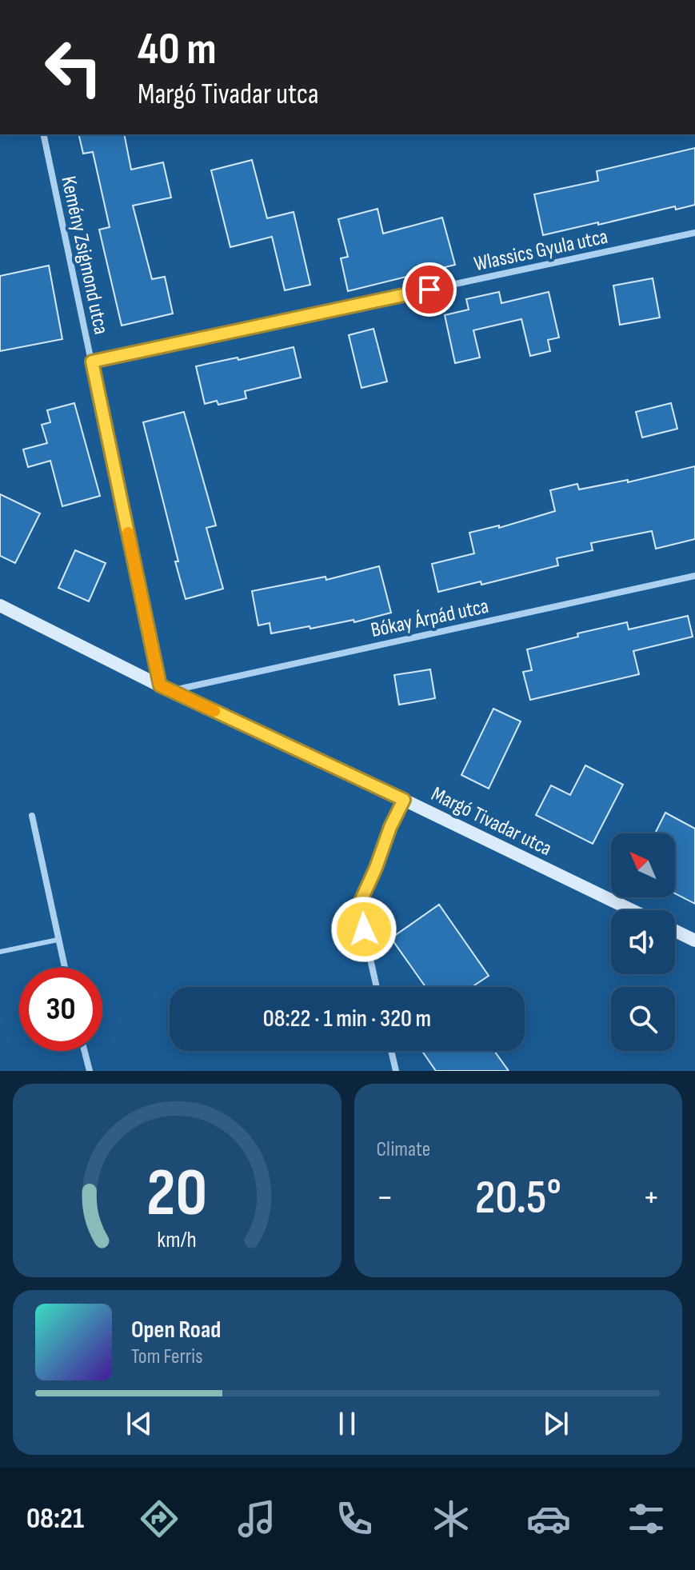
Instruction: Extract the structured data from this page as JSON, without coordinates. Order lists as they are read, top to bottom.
{
  "streets": {
    "street": [
      "Wlassics Gyula utca",
      "Kemény Zsigmond utca",
      "Bókay Árpád utca",
      "Margó Tivadar utca"
    ]
  },
  "crossings": [
    ["Wlassics Gyula utca", "Kemény Zsigmond utca"],
    ["Kemény Zsigmond utca", "Bókay Árpád utca"],
    ["Kemény Zsigmond utca", "Margó Tivadar utca"],
    ["Bókay Árpád utca", "Margó Tivadar utca"]
  ],
  "north": "top left",
  "page": {
    "turn": ["40 m", "Margó Tivadar utca"],
    "limit": "30",
    "trip": "08:22 · 1 min · 320 m",
    "tile": "Climate",
    "heat": ["−", "20.5°", "+"],
    "song": ["Open Road", "Tom Ferris"],
    "tabs": "08:21",
    "gauge": ["20", "km/h"]
  }
}
